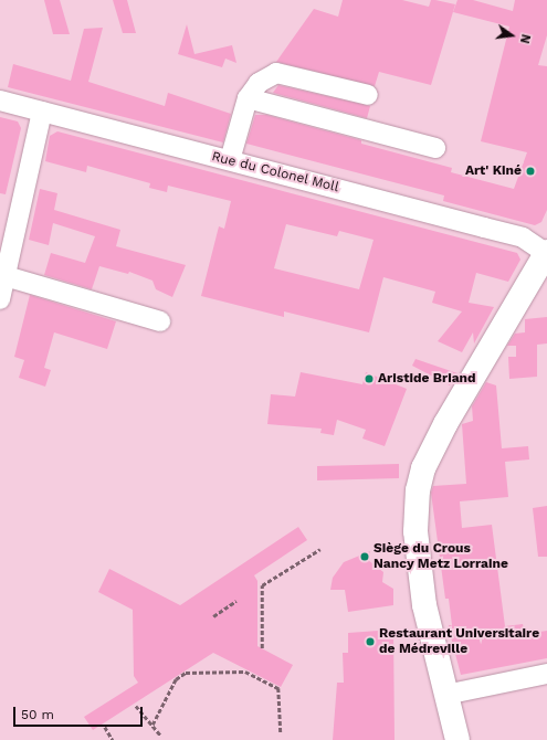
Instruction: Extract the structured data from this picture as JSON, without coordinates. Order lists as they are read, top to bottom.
{
  "streets": {
    "street": ["Rue du Colonel Moll"]
  },
  "places": [
    "Art' Kiné",
    "Aristide Briand",
    "Siège du Crous Nancy Metz Lorraine",
    "Restaurant Universitaire de Médreville"
  ],
  "scale_bar": "50 m",
  "north": "right"
}
